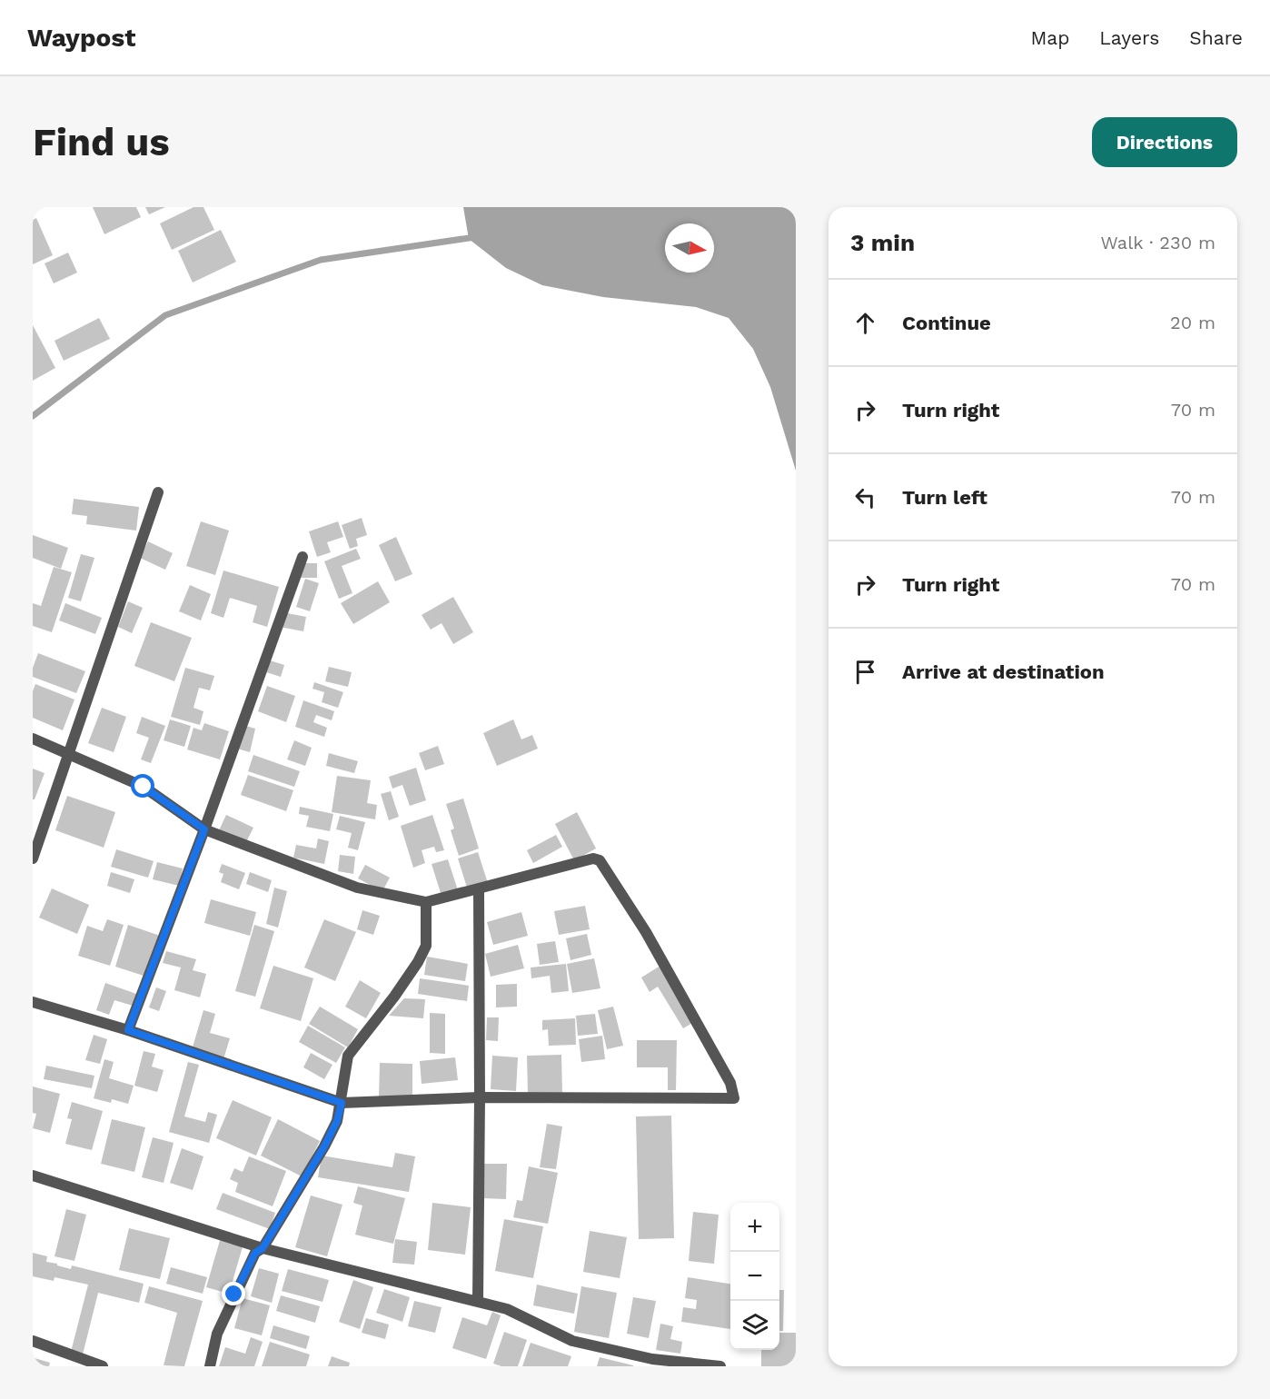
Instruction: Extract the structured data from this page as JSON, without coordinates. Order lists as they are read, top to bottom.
{
  "north": "right",
  "page": {
    "header": "Waypost",
    "nav": ["Map", "Layers", "Share"],
    "buttons": "Directions",
    "title": "Find us",
    "heading": ["3 min", "Walk · 230 m"],
    "list": [
      ["Continue", "20 m"],
      ["Turn right", "70 m"],
      ["Turn left", "70 m"],
      ["Turn right", "70 m"],
      "Arrive at destination"
    ],
    "map_buttons": ["+", "−"]
  }
}
